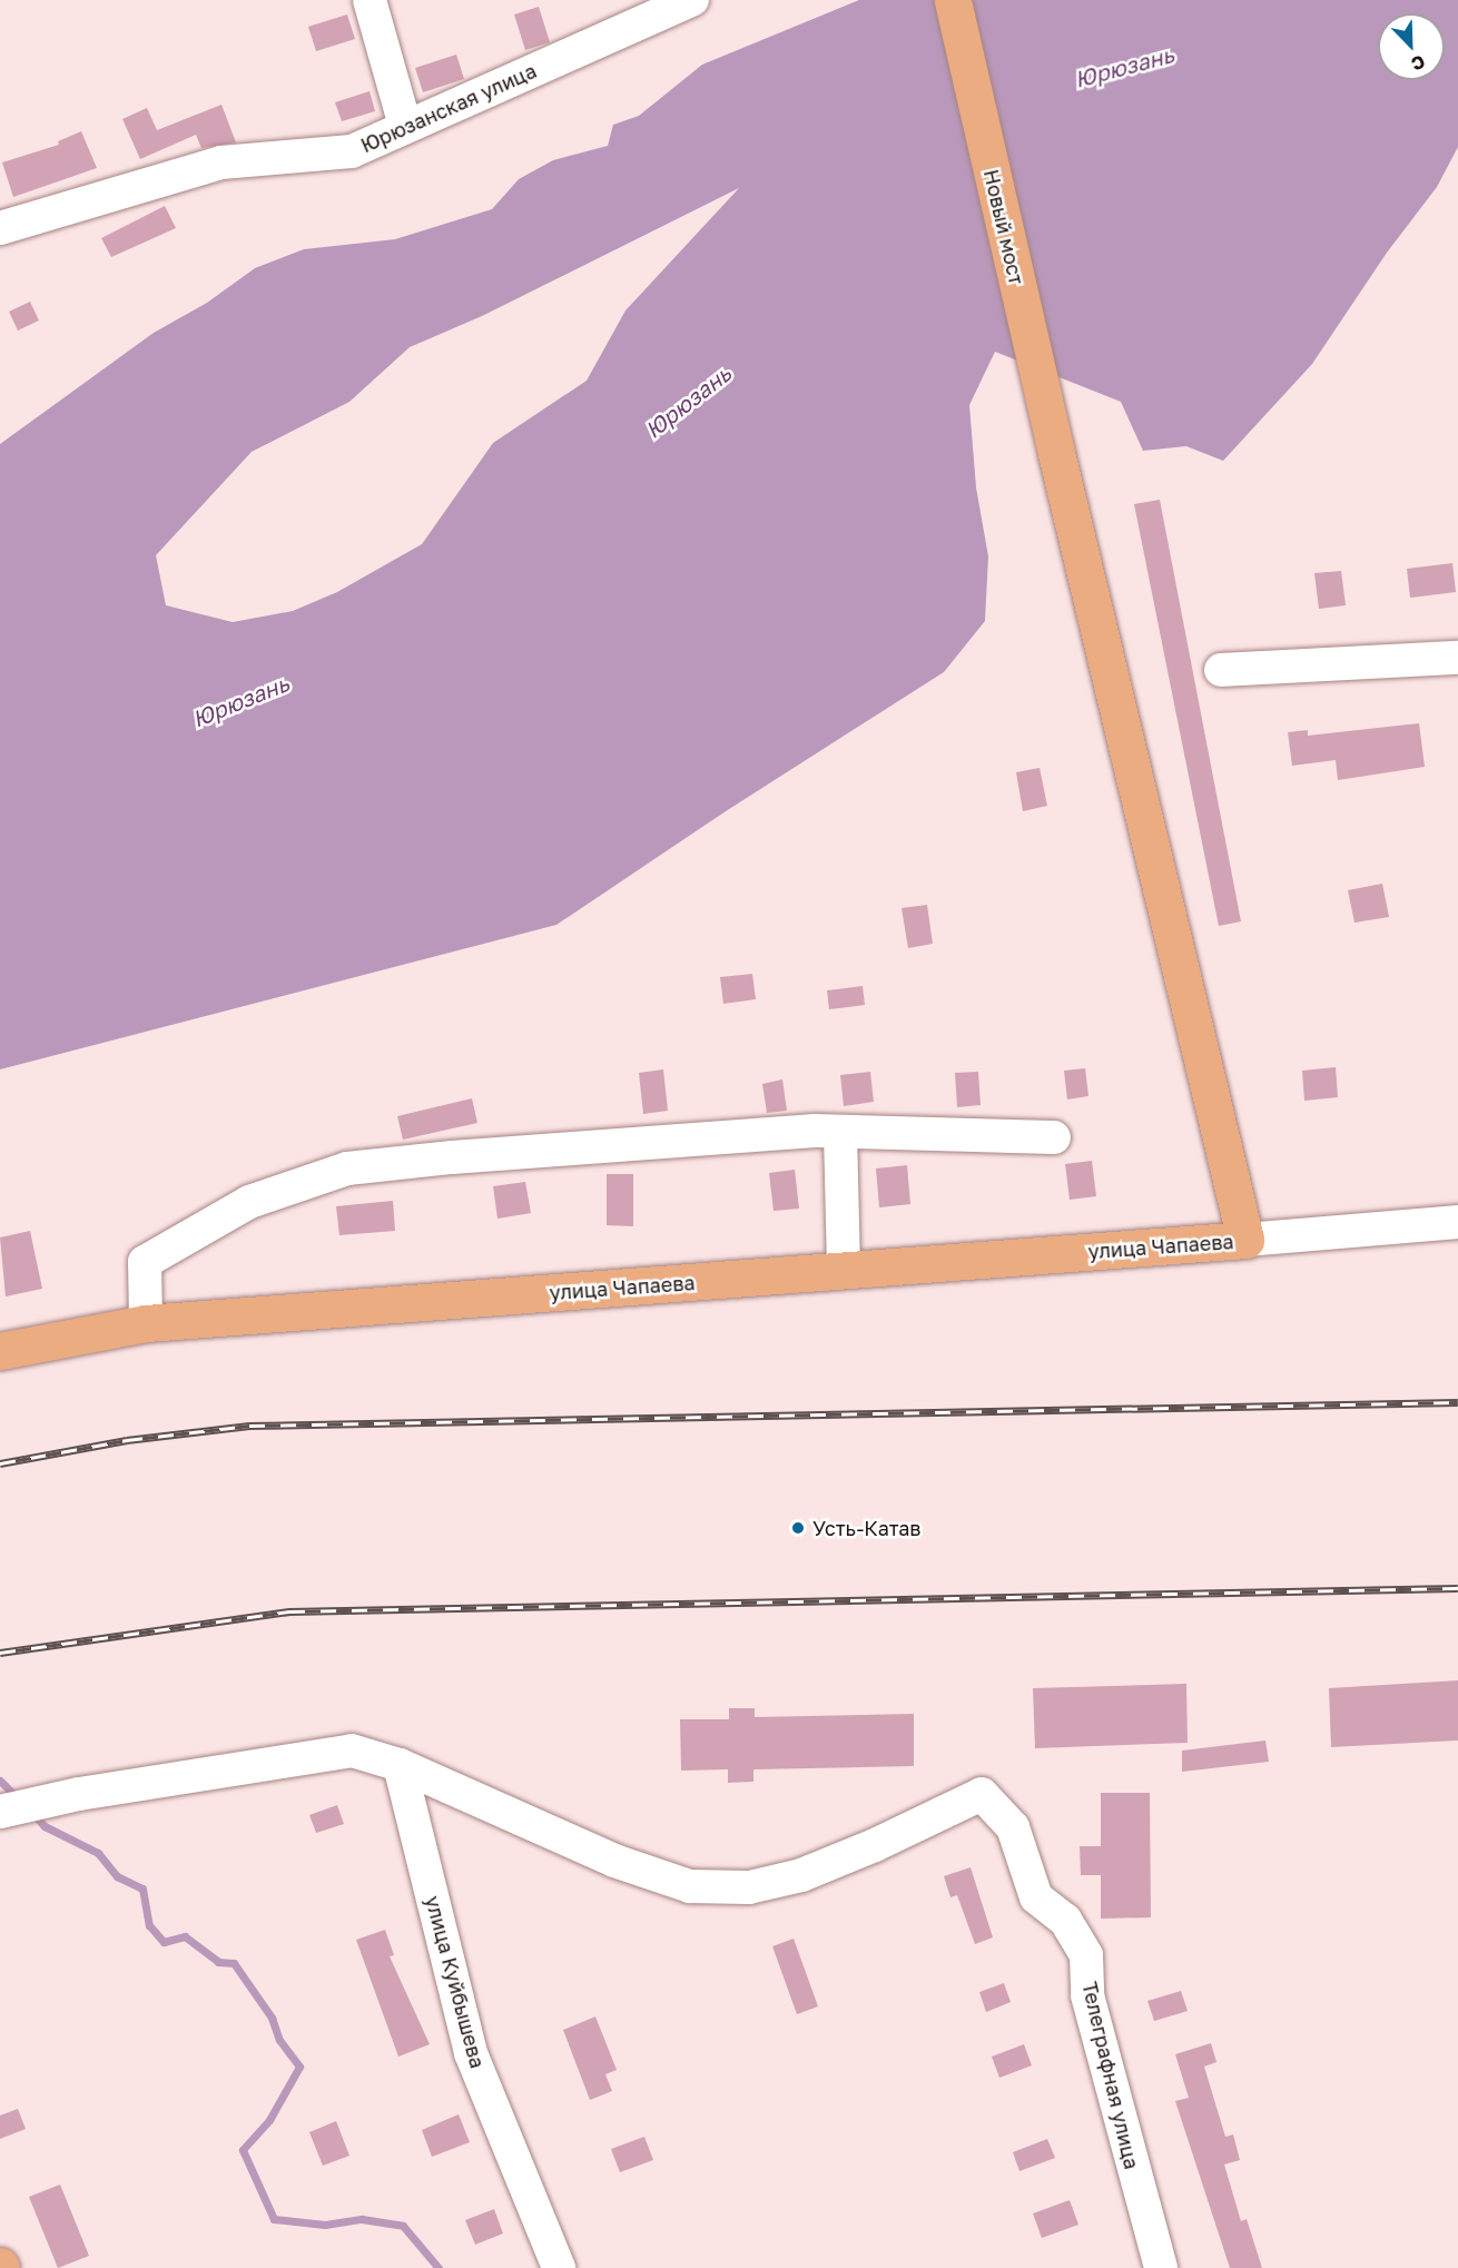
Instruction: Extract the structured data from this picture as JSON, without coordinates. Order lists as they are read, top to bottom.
{
  "streets": {
    "main road": ["Новый мост", "улица Чапаева"],
    "street": ["Юрюзанская улица", "улица Куйбышева", "Телеграфная улица"]
  },
  "crossings": [
    ["Новый мост", "улица Чапаева"],
    ["улица Куйбышева", "Телеграфная улица"]
  ],
  "water": ["Юрюзань"],
  "places": ["Усть-Катав"],
  "north": "bottom right"
}
